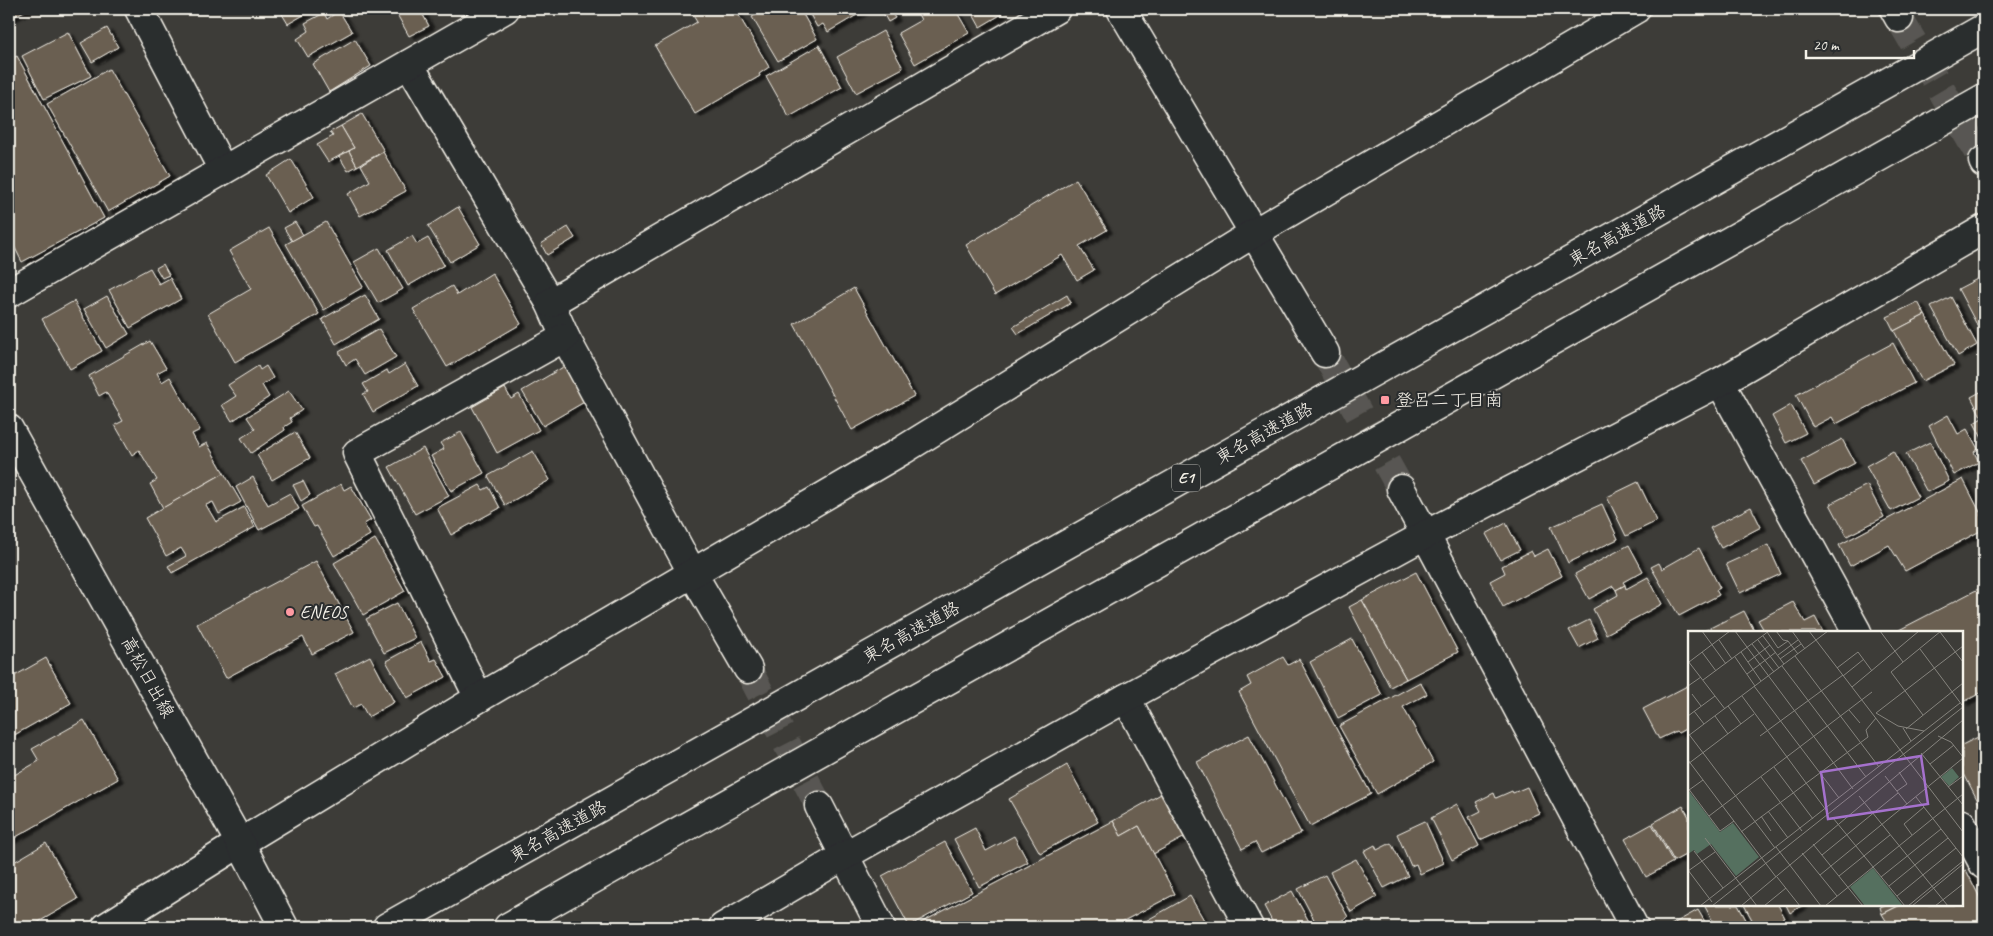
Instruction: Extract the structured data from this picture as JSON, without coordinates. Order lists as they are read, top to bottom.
{
  "streets": {
    "main road": ["東名高速道路", "E1", "高松日出線"]
  },
  "places": {
    "transit": ["登呂二丁目南"],
    "other": ["ENEOS"]
  },
  "scale_bar": "20 m"
}
